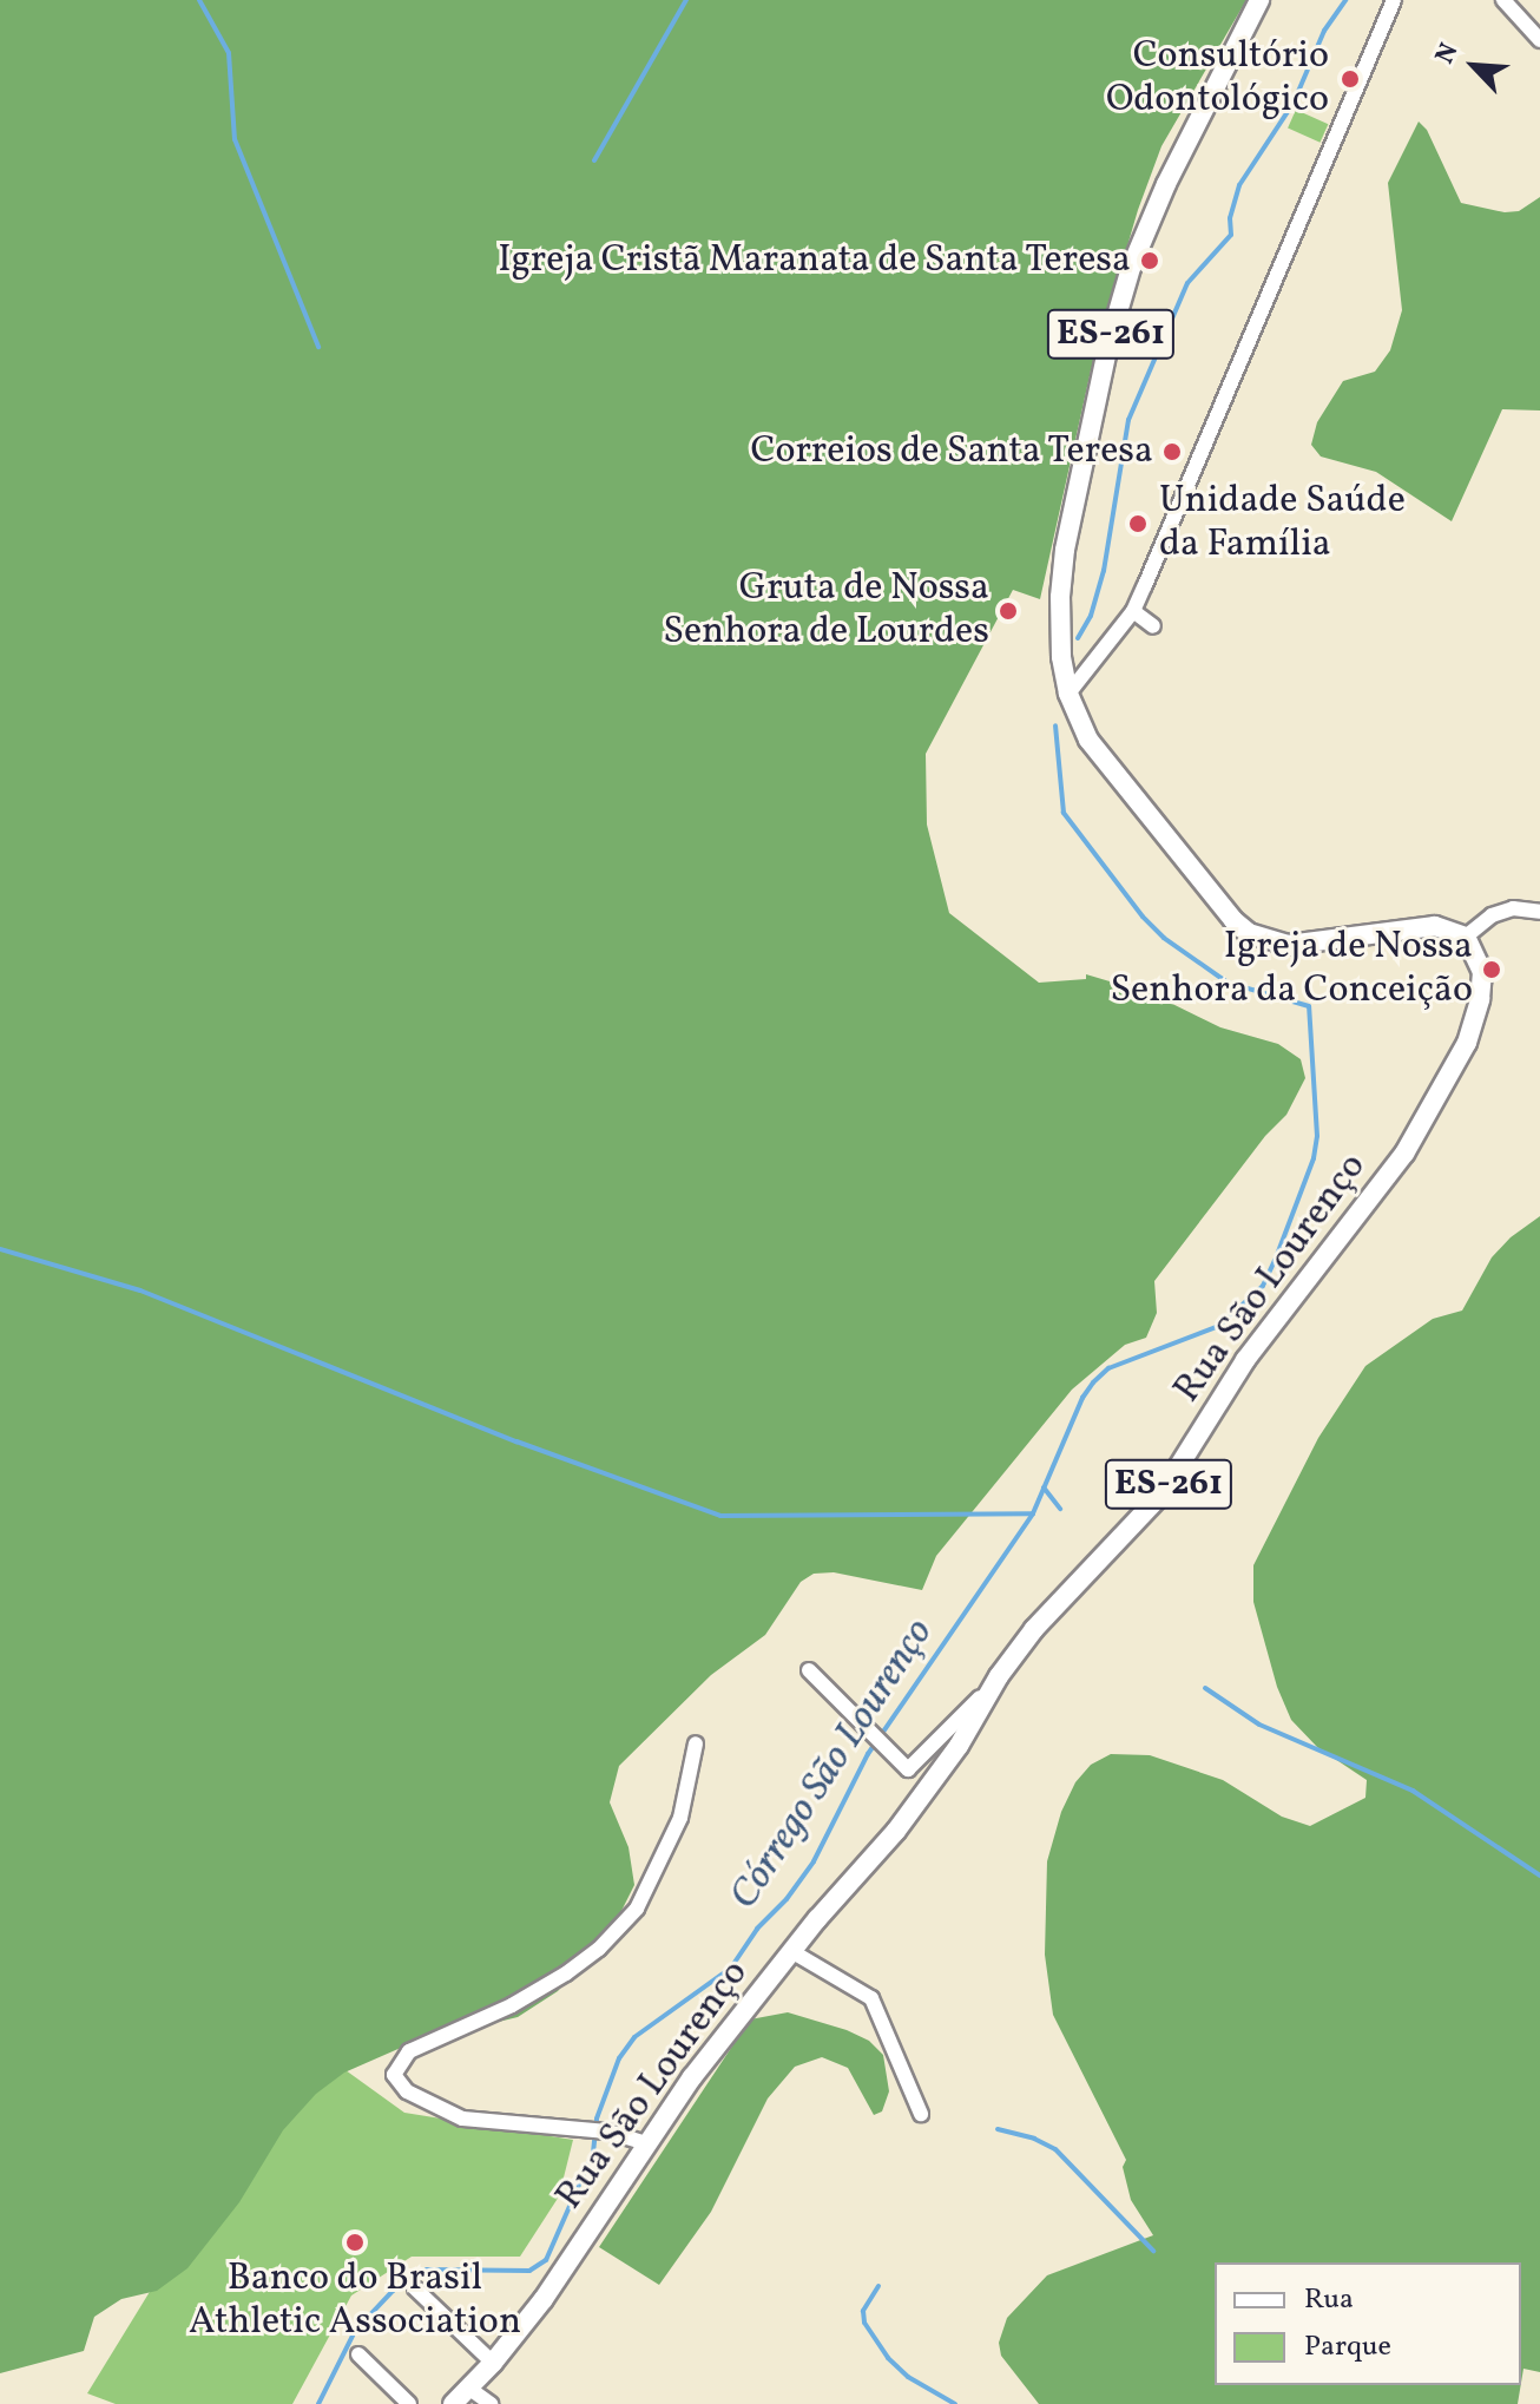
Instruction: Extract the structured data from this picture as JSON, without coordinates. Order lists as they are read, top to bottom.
{
  "streets": {
    "main road": ["ES-261", "Rua São Lourenço"]
  },
  "crossings": [
    ["ES-261", "Rua São Lourenço"]
  ],
  "water": ["Córrego São Lourenço"],
  "places": [
    "Consultório Odontológico",
    "Igreja Cristã Maranata de Santa Teresa",
    "Correios de Santa Teresa",
    "Unidade Saúde da Família",
    "Gruta de Nossa Senhora de Lourdes",
    "Igreja de Nossa Senhora da Conceição",
    "Banco do Brasil Athletic Association"
  ],
  "legend": ["Rua", "Parque"],
  "north": "top left"
}
